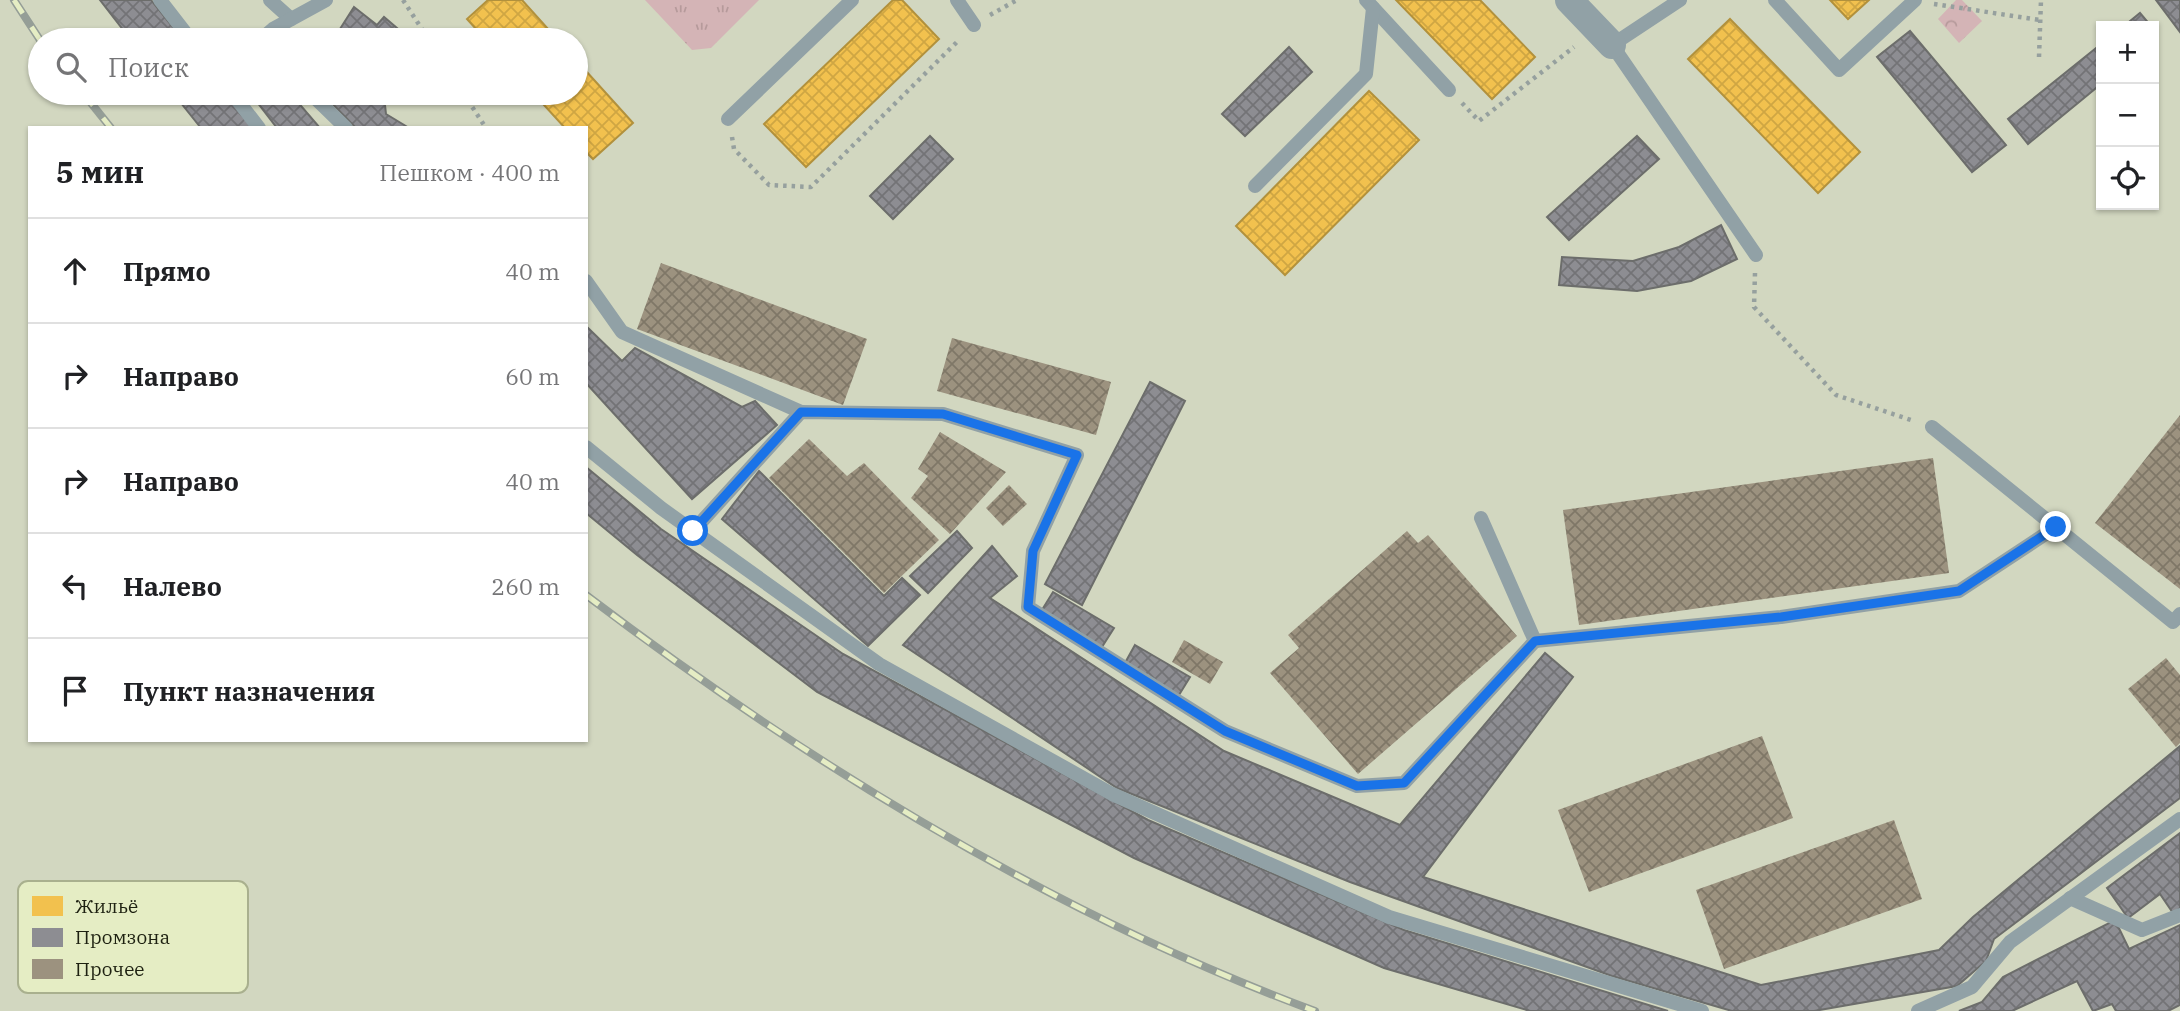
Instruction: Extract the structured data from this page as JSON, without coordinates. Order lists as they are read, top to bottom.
{
  "legend": ["Жильё", "Промзона", "Прочее"],
  "page": {
    "map_buttons": ["+", "−"],
    "search": "Поиск",
    "heading": ["5 мин", "Пешком · 400 m"],
    "list": [
      ["Прямо", "40 m"],
      ["Направо", "60 m"],
      ["Направо", "40 m"],
      ["Налево", "260 m"],
      "Пункт назначения"
    ]
  }
}
